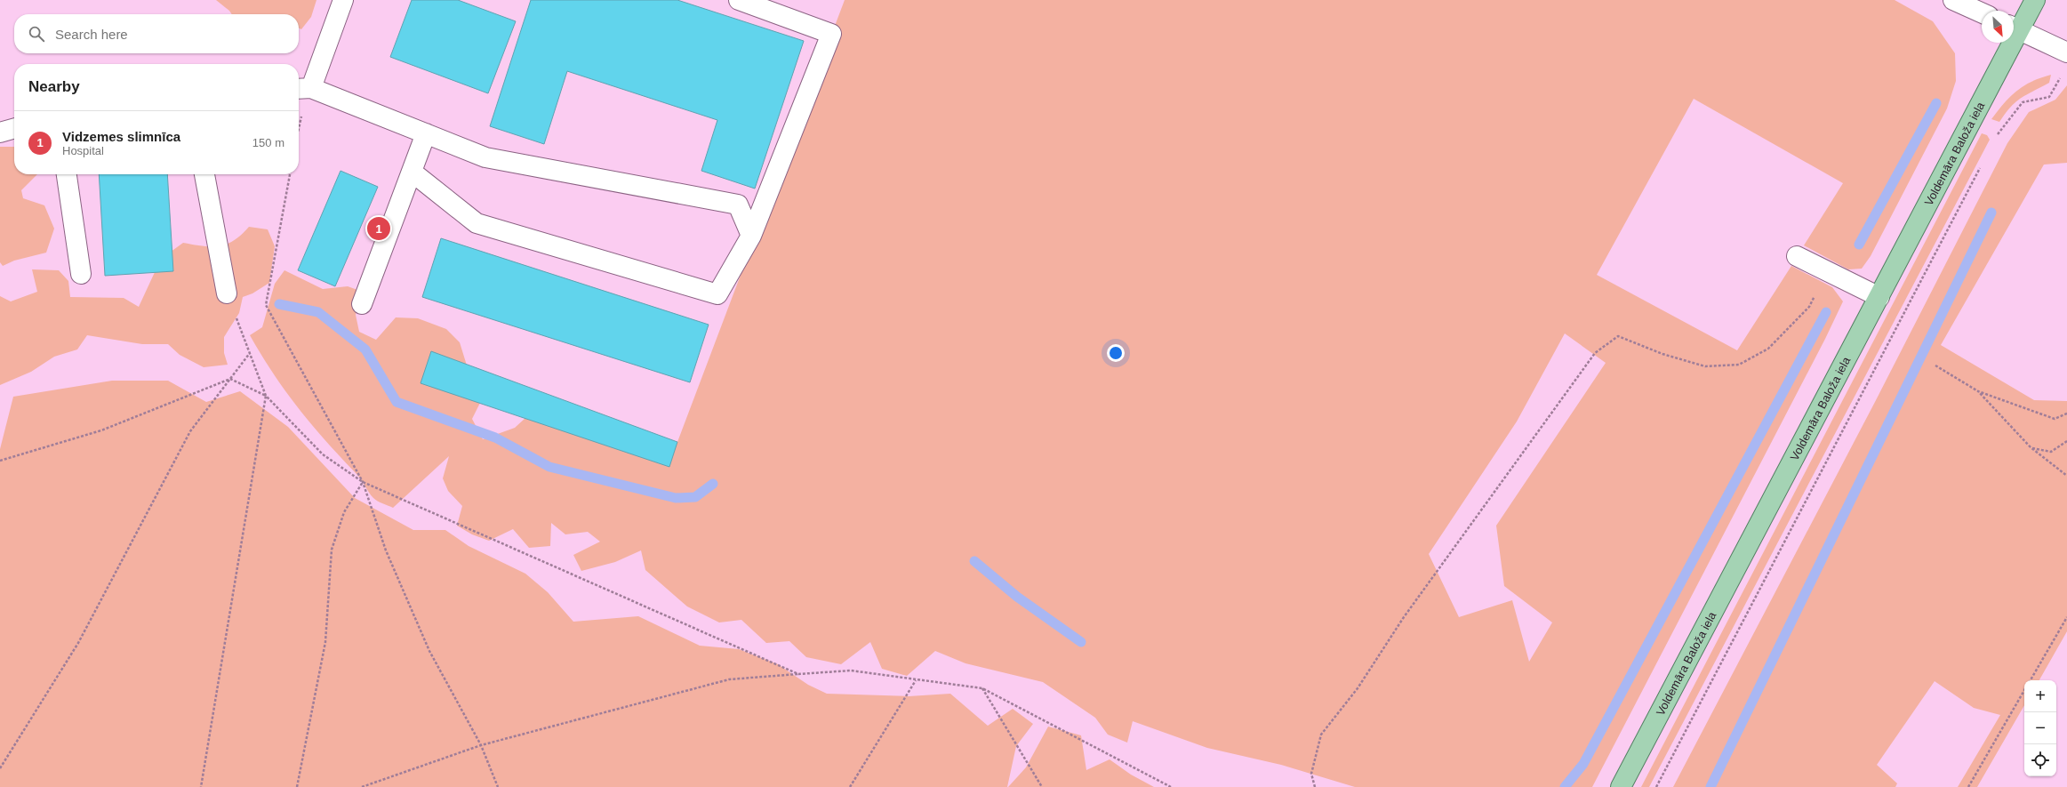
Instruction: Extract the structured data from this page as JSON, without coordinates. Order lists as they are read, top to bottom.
{
  "streets": {
    "main road": ["Voldemāra Baloža iela"]
  },
  "north": "bottom right",
  "page": {
    "search": "Search here",
    "heading": "Nearby",
    "list": [
      {
        "mark": "1",
        "name": "Vidzemes slimnīca",
        "note": "Hospital",
        "value": "150 m"
      }
    ],
    "pins": "1",
    "map_buttons": ["+", "−"]
  }
}
